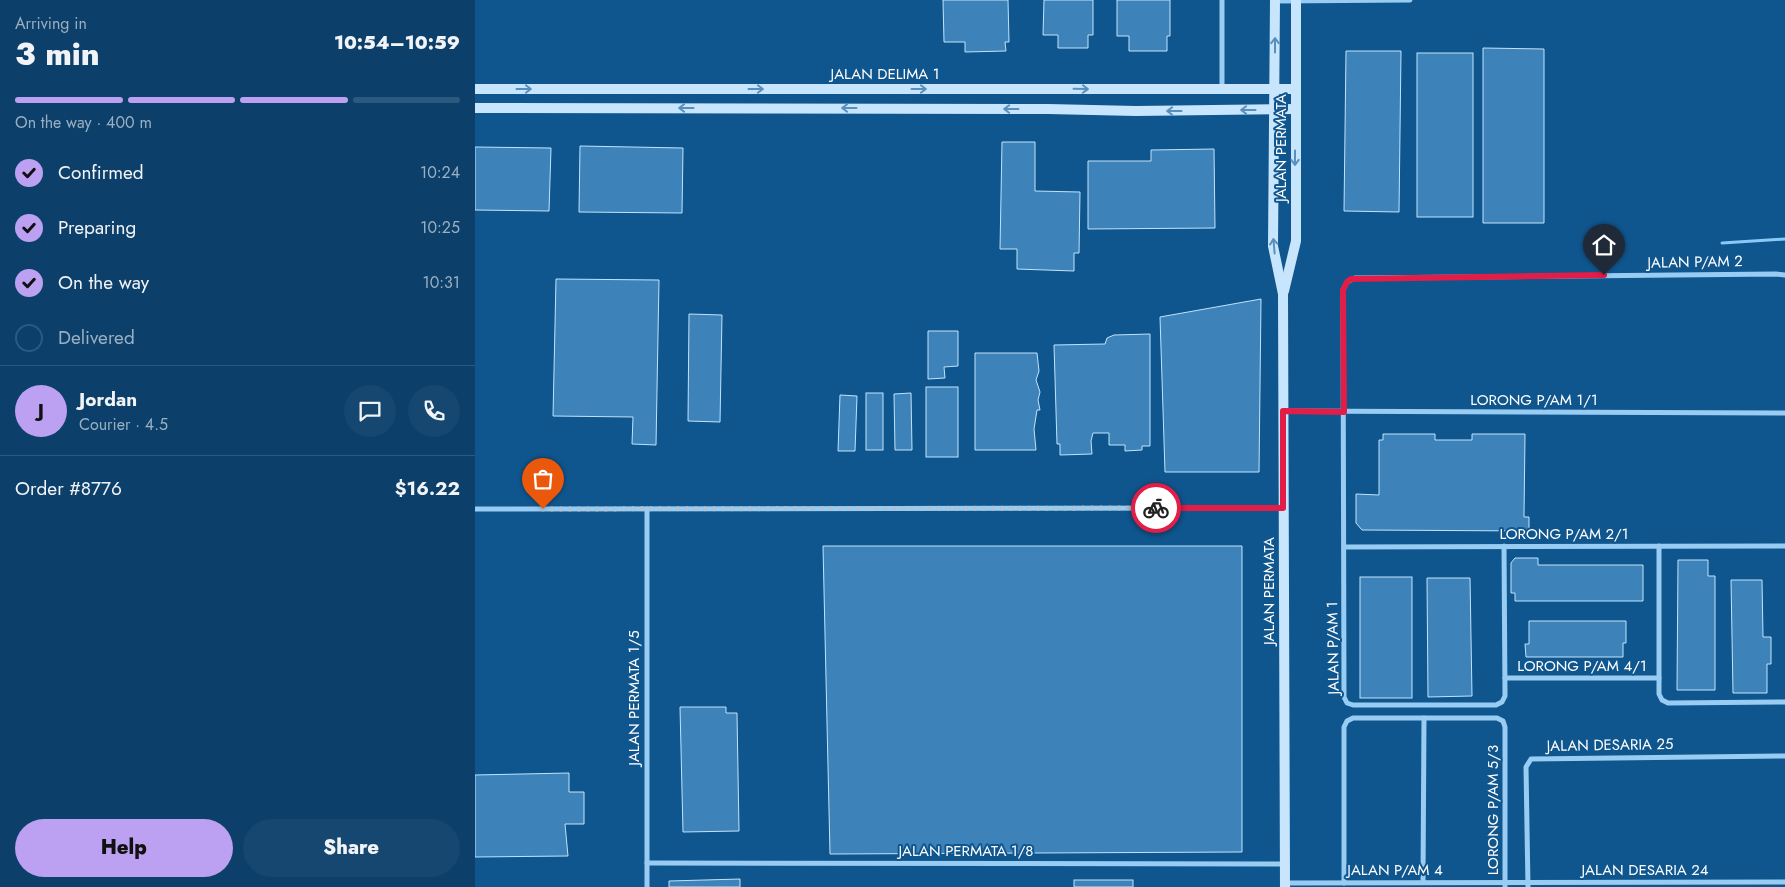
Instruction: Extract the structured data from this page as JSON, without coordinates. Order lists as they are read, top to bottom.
{
  "streets": {
    "street": [
      "JALAN DELIMA 1",
      "JALAN PERMATA",
      "JALAN P/AM 2",
      "LORONG P/AM 1/1",
      "LORONG P/AM 2/1",
      "JALAN P/AM 1",
      "LORONG P/AM 4/1",
      "JALAN PERMATA 1/5",
      "JALAN DESARIA 25",
      "LORONG P/AM 5/3",
      "JALAN PERMATA 1/8",
      "JALAN P/AM 4",
      "JALAN DESARIA 24"
    ]
  },
  "crossings": [
    ["JALAN DELIMA 1", "JALAN PERMATA"],
    ["JALAN PERMATA", "LORONG P/AM 1/1"],
    ["JALAN PERMATA", "JALAN PERMATA 1/8"],
    ["JALAN PERMATA", "JALAN P/AM 4"],
    ["JALAN P/AM 2", "LORONG P/AM 1/1"],
    ["JALAN P/AM 2", "JALAN P/AM 1"],
    ["LORONG P/AM 1/1", "JALAN P/AM 1"],
    ["LORONG P/AM 2/1", "JALAN P/AM 1"],
    ["JALAN P/AM 1", "LORONG P/AM 4/1"],
    ["JALAN PERMATA 1/5", "JALAN PERMATA 1/8"],
    ["JALAN DESARIA 25", "JALAN DESARIA 24"],
    ["LORONG P/AM 5/3", "JALAN P/AM 4"],
    ["LORONG P/AM 5/3", "JALAN DESARIA 24"],
    ["JALAN P/AM 4", "JALAN DESARIA 24"]
  ],
  "page": {
    "heading": ["3 min", "Arriving in", "10:54–10:59"],
    "panel": [
      "Jordan",
      "Courier · 4.5",
      "Order #8776",
      "$16.22"
    ],
    "bar": "On the way · 400 m",
    "list": [
      ["Confirmed", "10:24"],
      ["Preparing", "10:25"],
      ["On the way", "10:31"],
      "Delivered"
    ],
    "round": "J",
    "buttons": ["Help", "Share"]
  }
}
